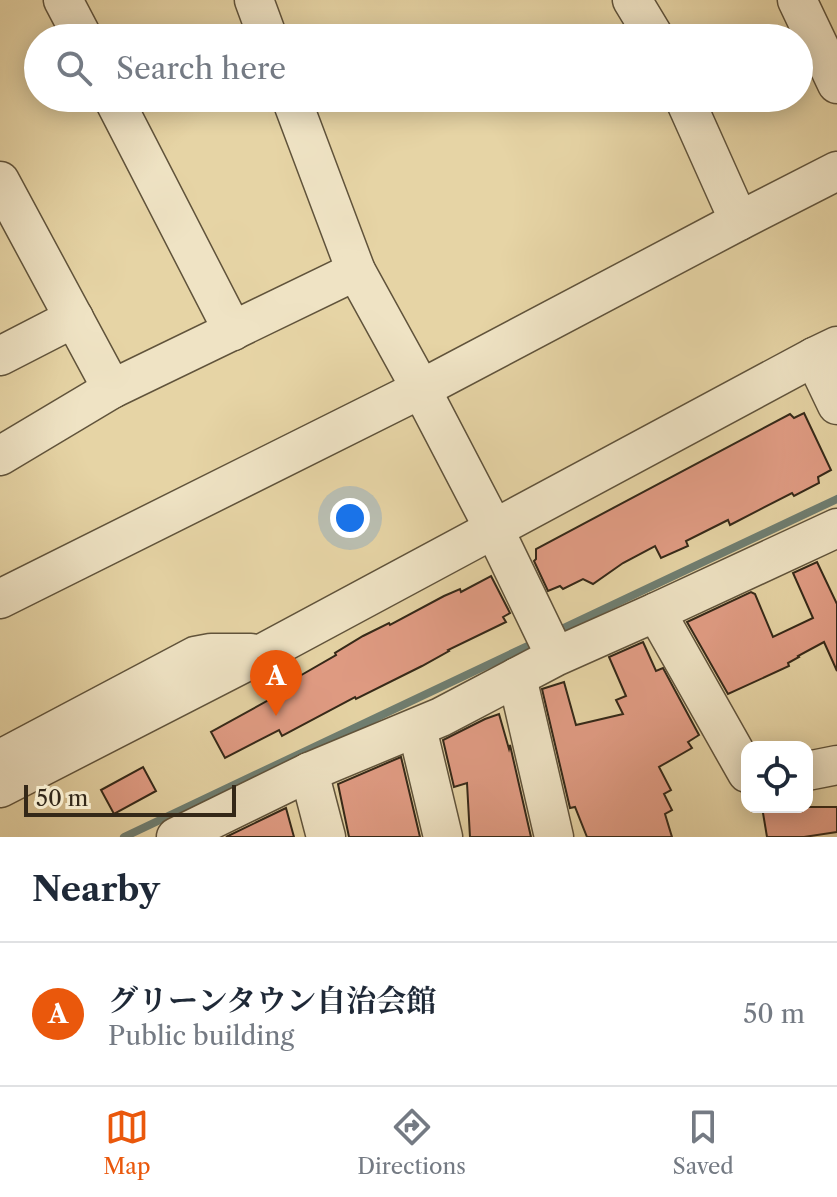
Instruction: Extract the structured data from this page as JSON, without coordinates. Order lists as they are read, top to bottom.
{
  "scale_bar": "50 m",
  "page": {
    "search": "Search here",
    "pins": "A",
    "scale": "50 m",
    "heading": "Nearby",
    "list": [
      {
        "mark": "A",
        "name": "グリーンタウン自治会館",
        "note": "Public building",
        "value": "50 m"
      }
    ],
    "nav": ["Map", "Directions", "Saved"]
  }
}
